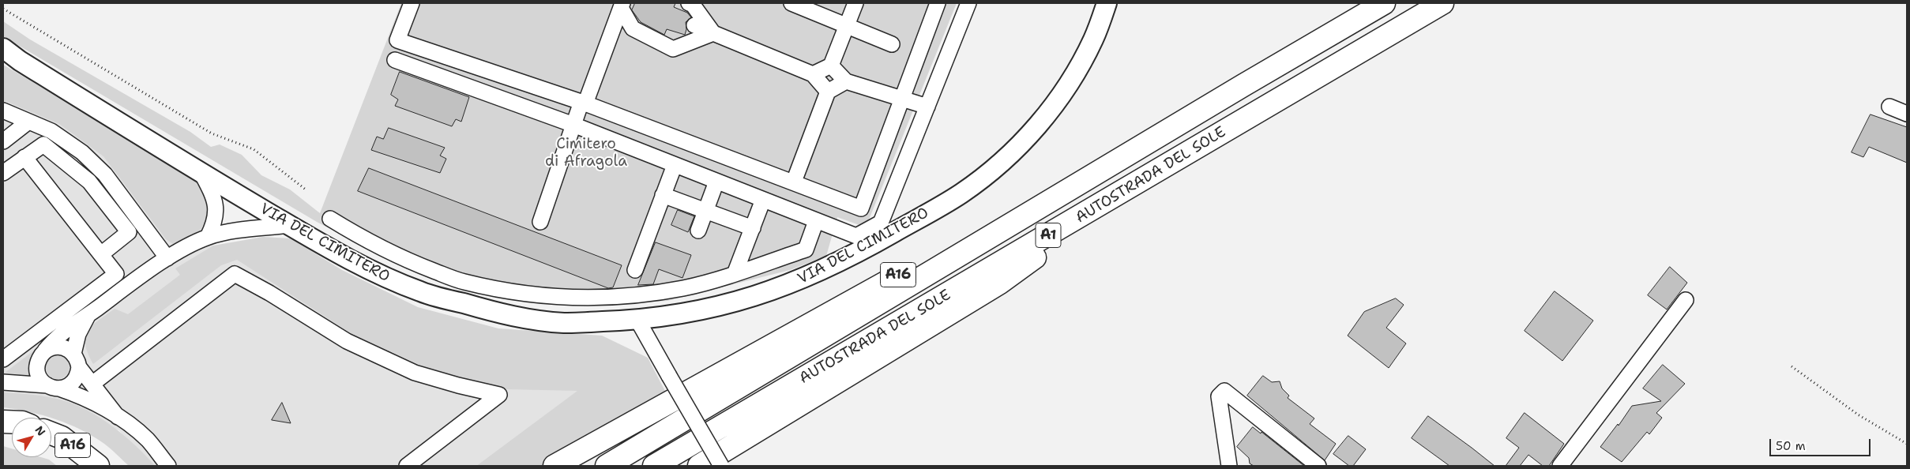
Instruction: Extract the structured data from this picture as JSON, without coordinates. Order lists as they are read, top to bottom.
{
  "streets": {
    "highway": ["AUTOSTRADA DEL SOLE", "A1", "A16"],
    "main road": ["VIA DEL CIMITERO"]
  },
  "crossings": [
    ["AUTOSTRADA DEL SOLE", "A16"]
  ],
  "parks": ["Cimitero di Afragola"],
  "scale_bar": "50 m",
  "north": "top right"
}
